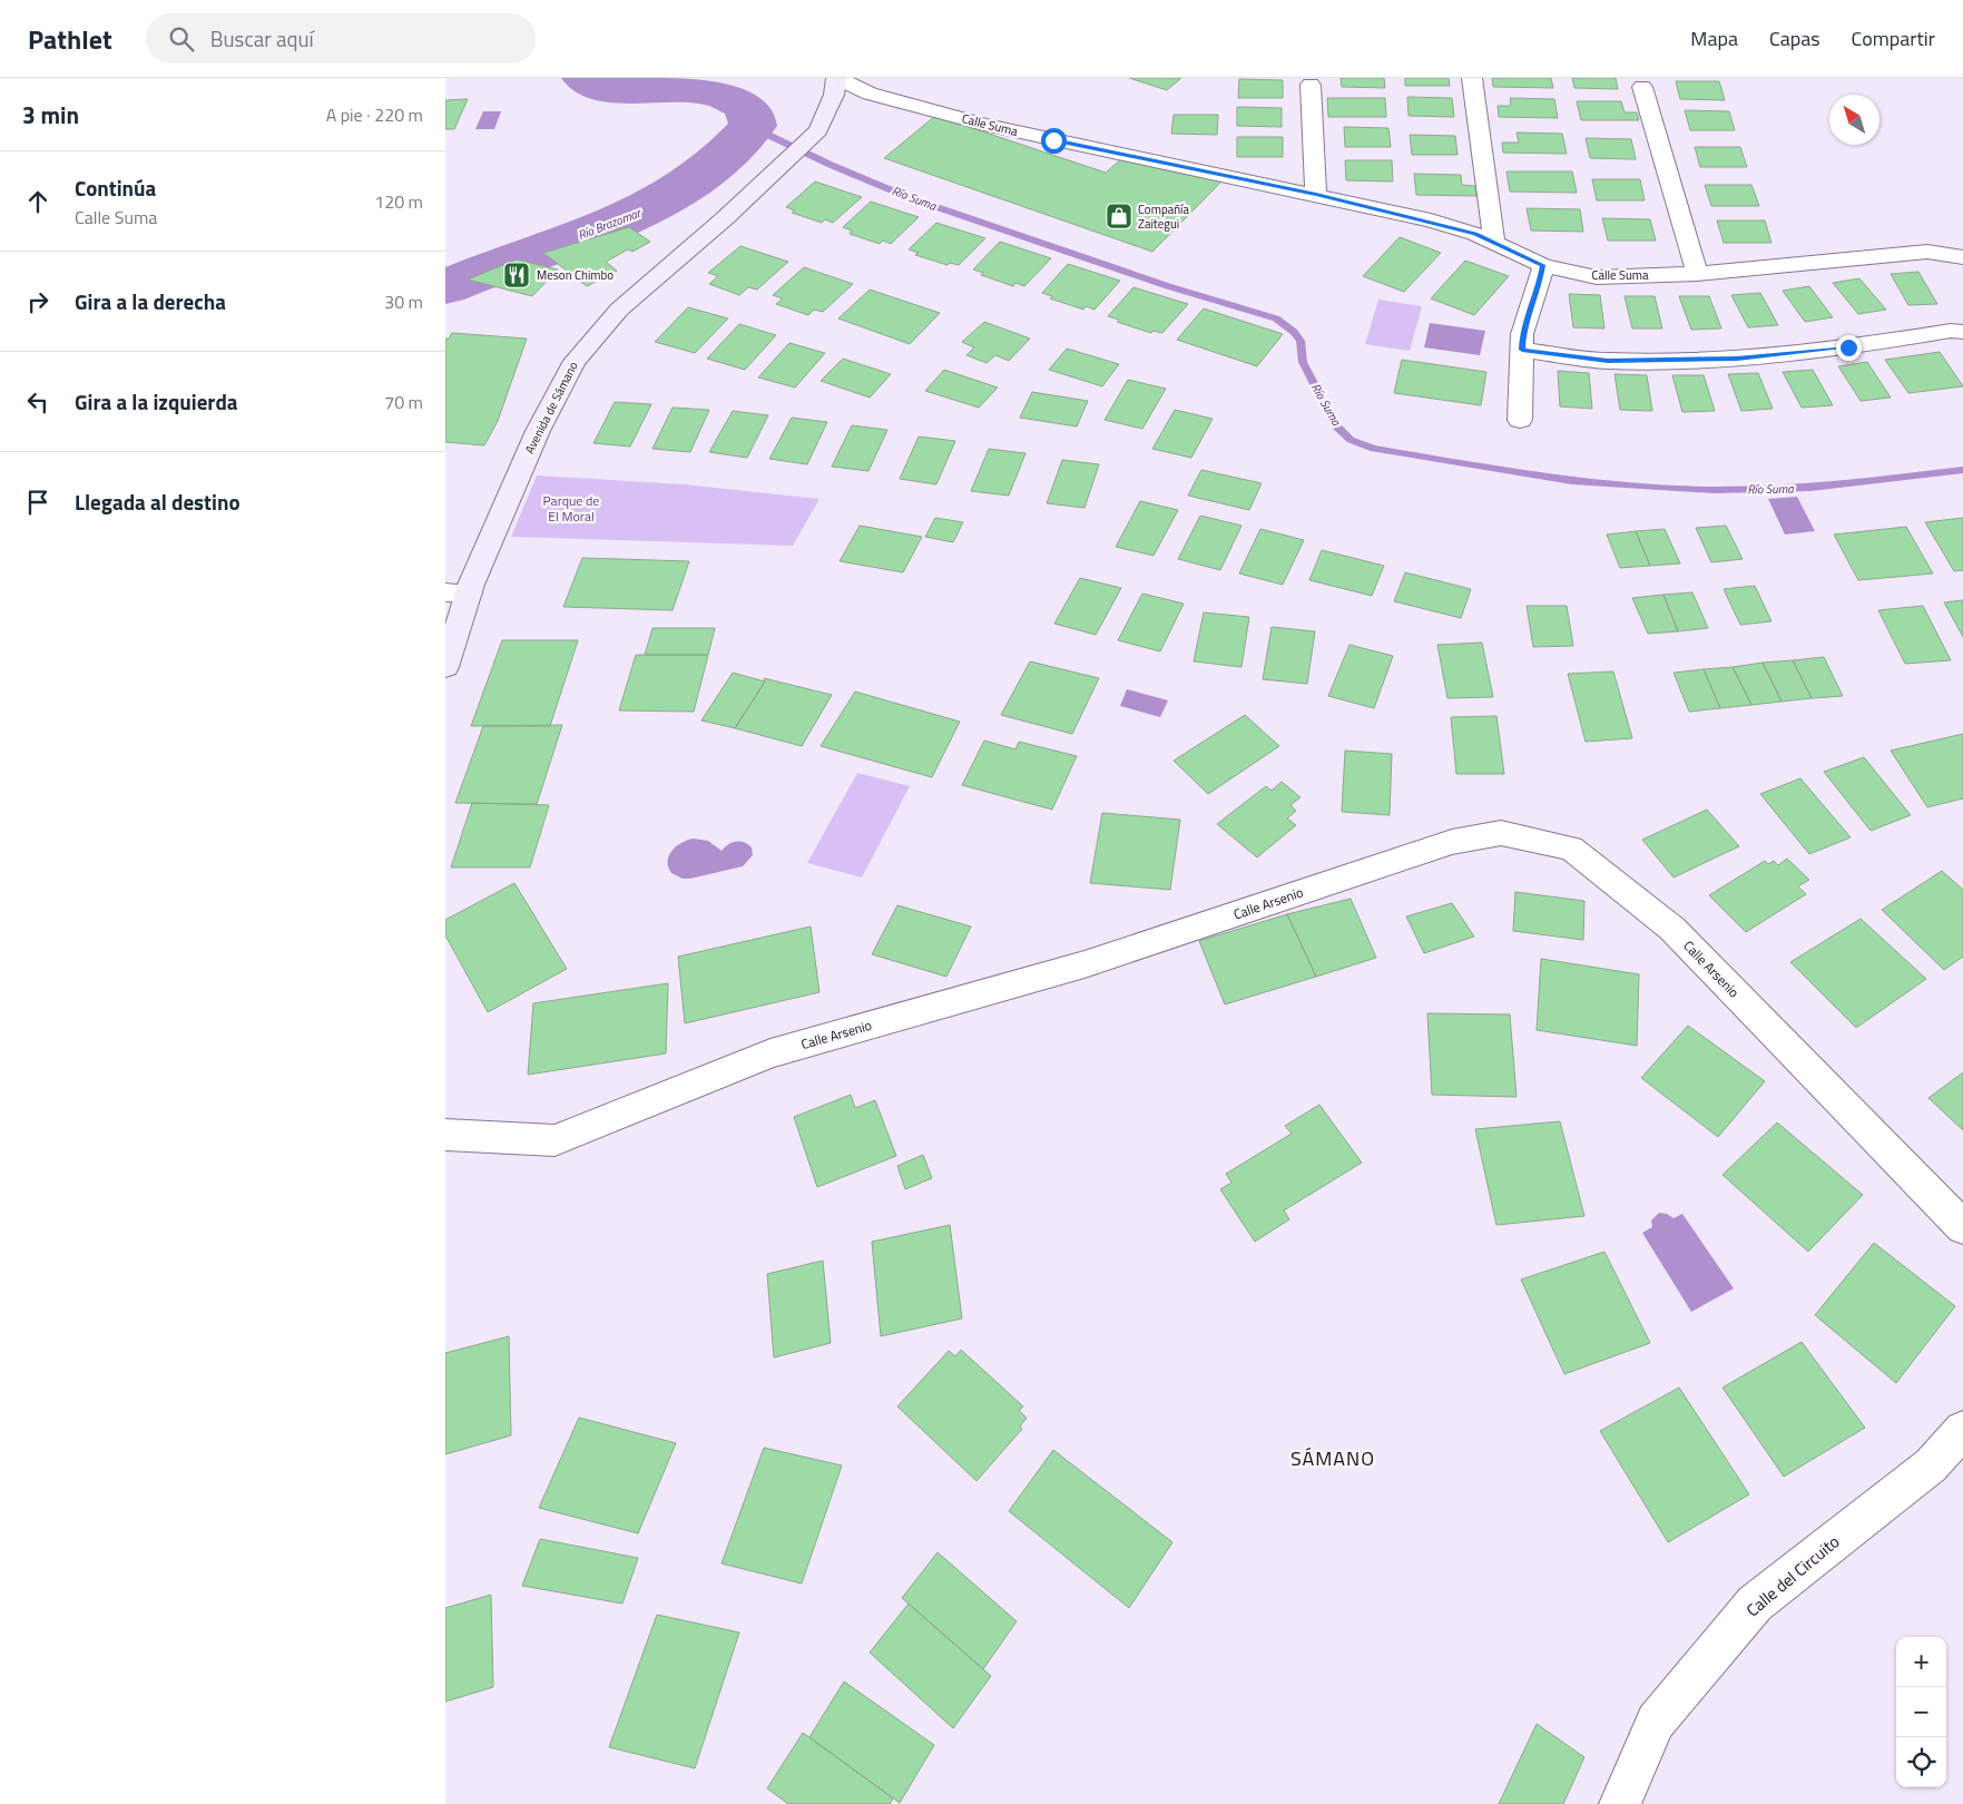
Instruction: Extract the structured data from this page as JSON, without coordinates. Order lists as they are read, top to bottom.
{
  "streets": {
    "street": [
      "Calle Suma",
      "Avenida de Sámano",
      "Calle Arsenio",
      "Calle del Circuito"
    ]
  },
  "crossings": [
    ["Calle Suma", "Avenida de Sámano"]
  ],
  "districts": ["SÁMANO"],
  "water": ["Río Suma", "Río Brazomar"],
  "parks": ["Parque de El Moral"],
  "places": {
    "shop": ["Compañía Zaitegui"],
    "restaurant": ["Meson Chimbo"]
  },
  "north": "top left",
  "page": {
    "header": "Pathlet",
    "search": "Buscar aquí",
    "nav": ["Mapa", "Capas", "Compartir"],
    "heading": ["3 min", "A pie · 220 m"],
    "list": [
      ["Continúa", "Calle Suma", "120 m"],
      ["Gira a la derecha", "30 m"],
      ["Gira a la izquierda", "70 m"],
      "Llegada al destino"
    ],
    "map_buttons": ["+", "−"]
  }
}
